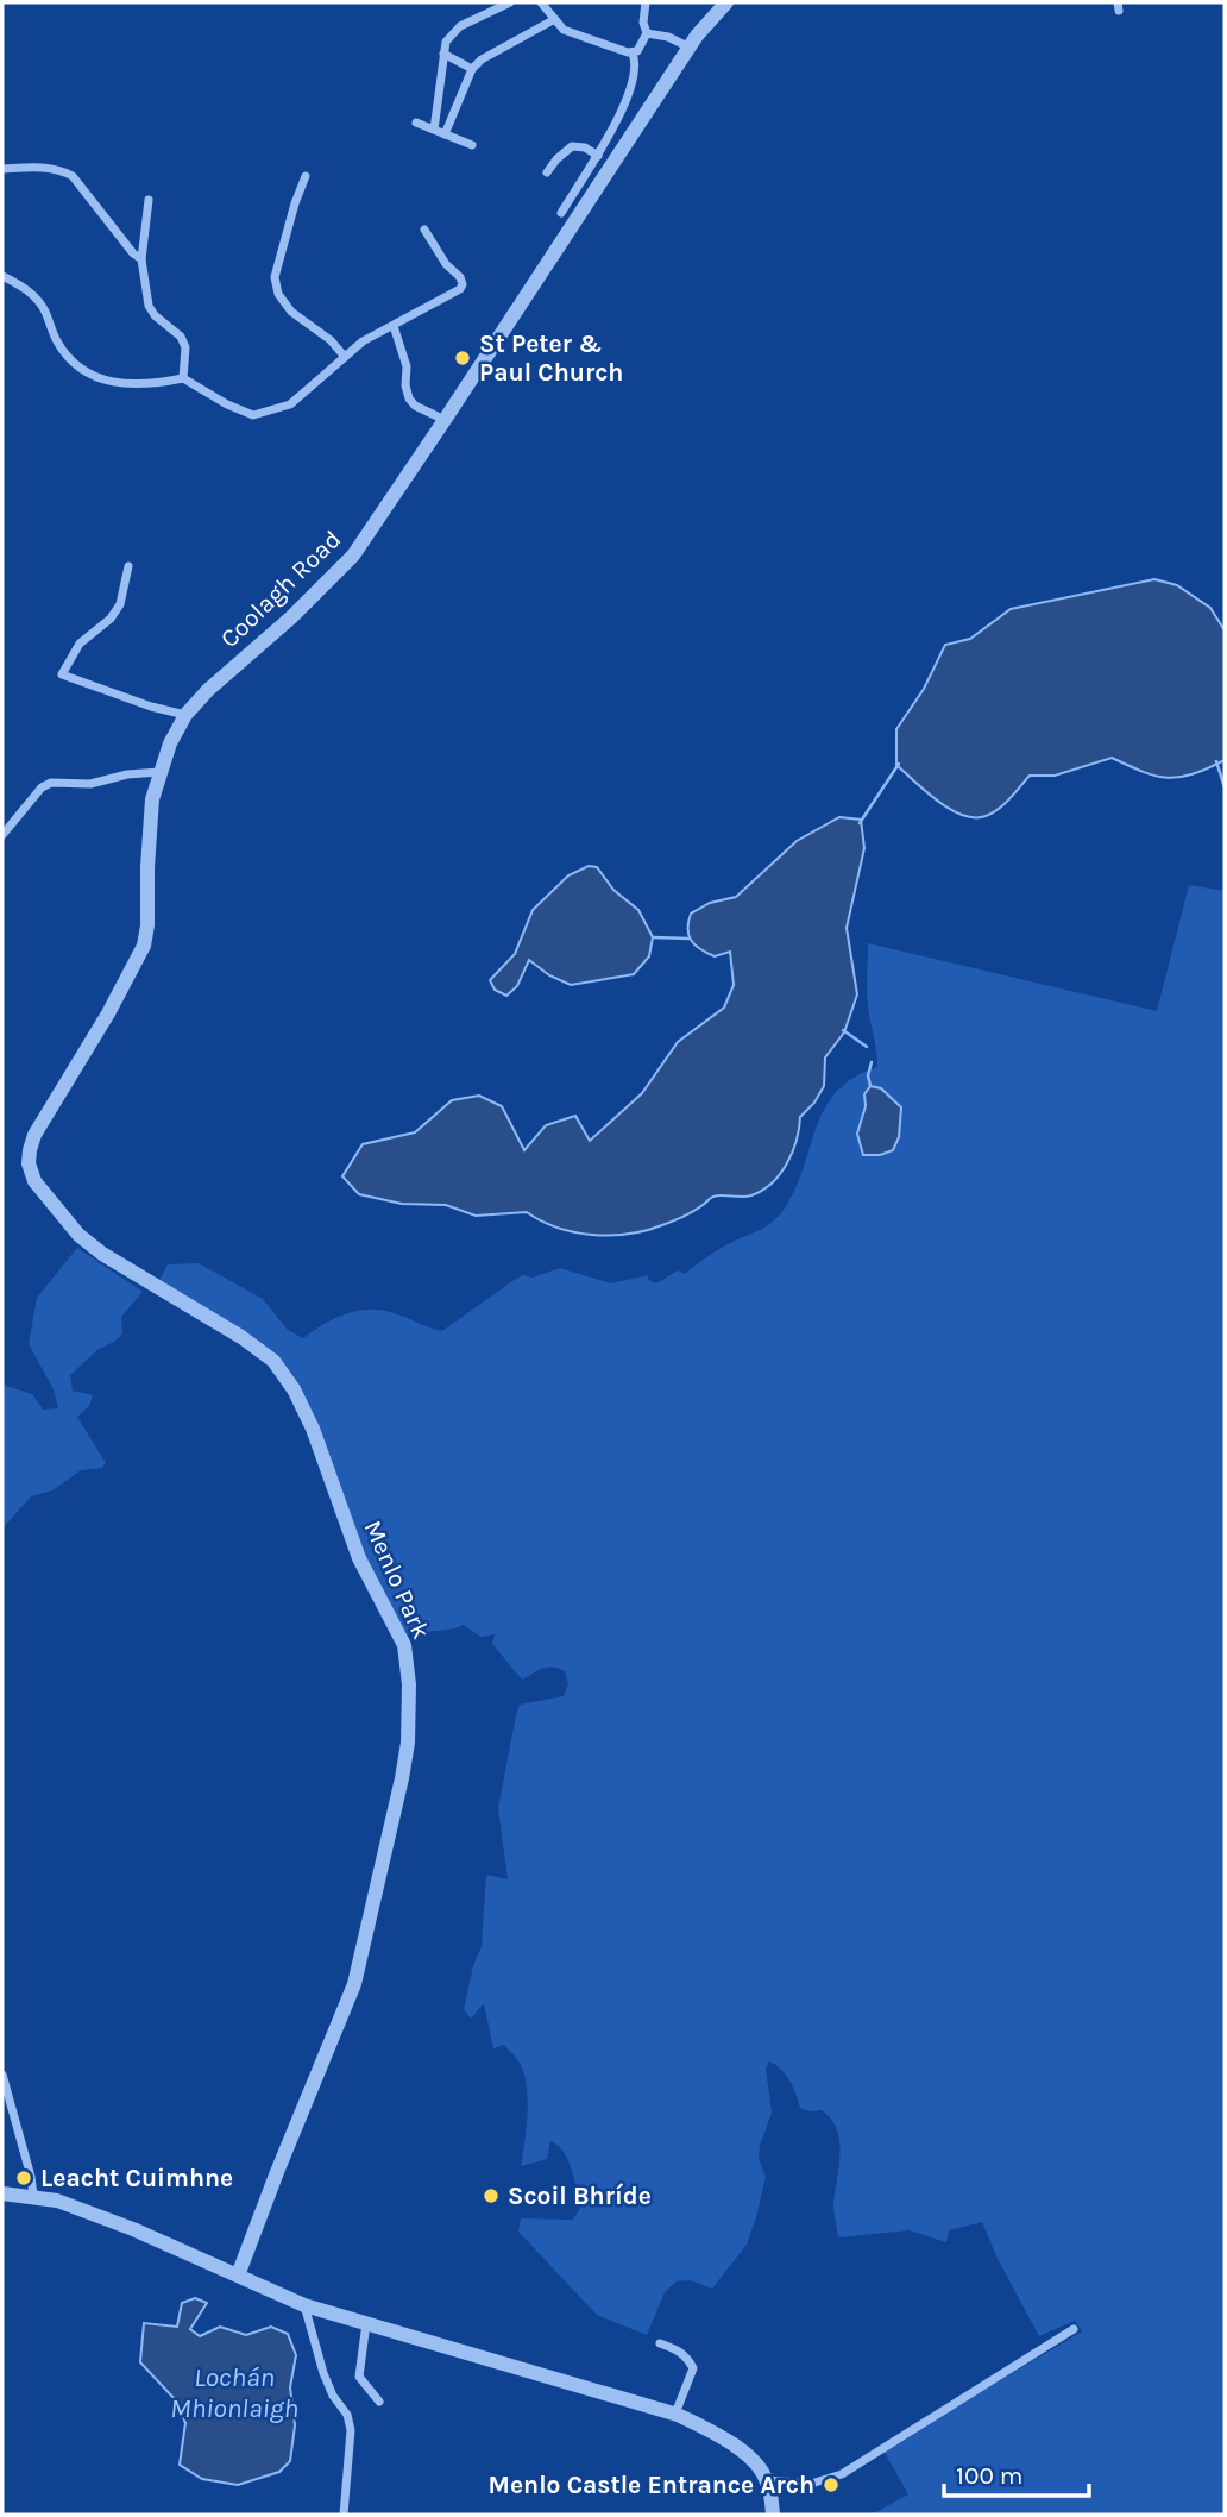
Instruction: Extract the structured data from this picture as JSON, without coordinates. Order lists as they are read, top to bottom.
{
  "streets": {
    "street": ["Coolagh Road", "Menlo Park"]
  },
  "crossings": [
    ["Coolagh Road", "Menlo Park"]
  ],
  "water": ["Lochán Mhionlaigh"],
  "places": [
    "St Peter & Paul Church",
    "Leacht Cuimhne",
    "Scoil Bhríde",
    "Menlo Castle Entrance Arch"
  ],
  "scale_bar": "100 m"
}
